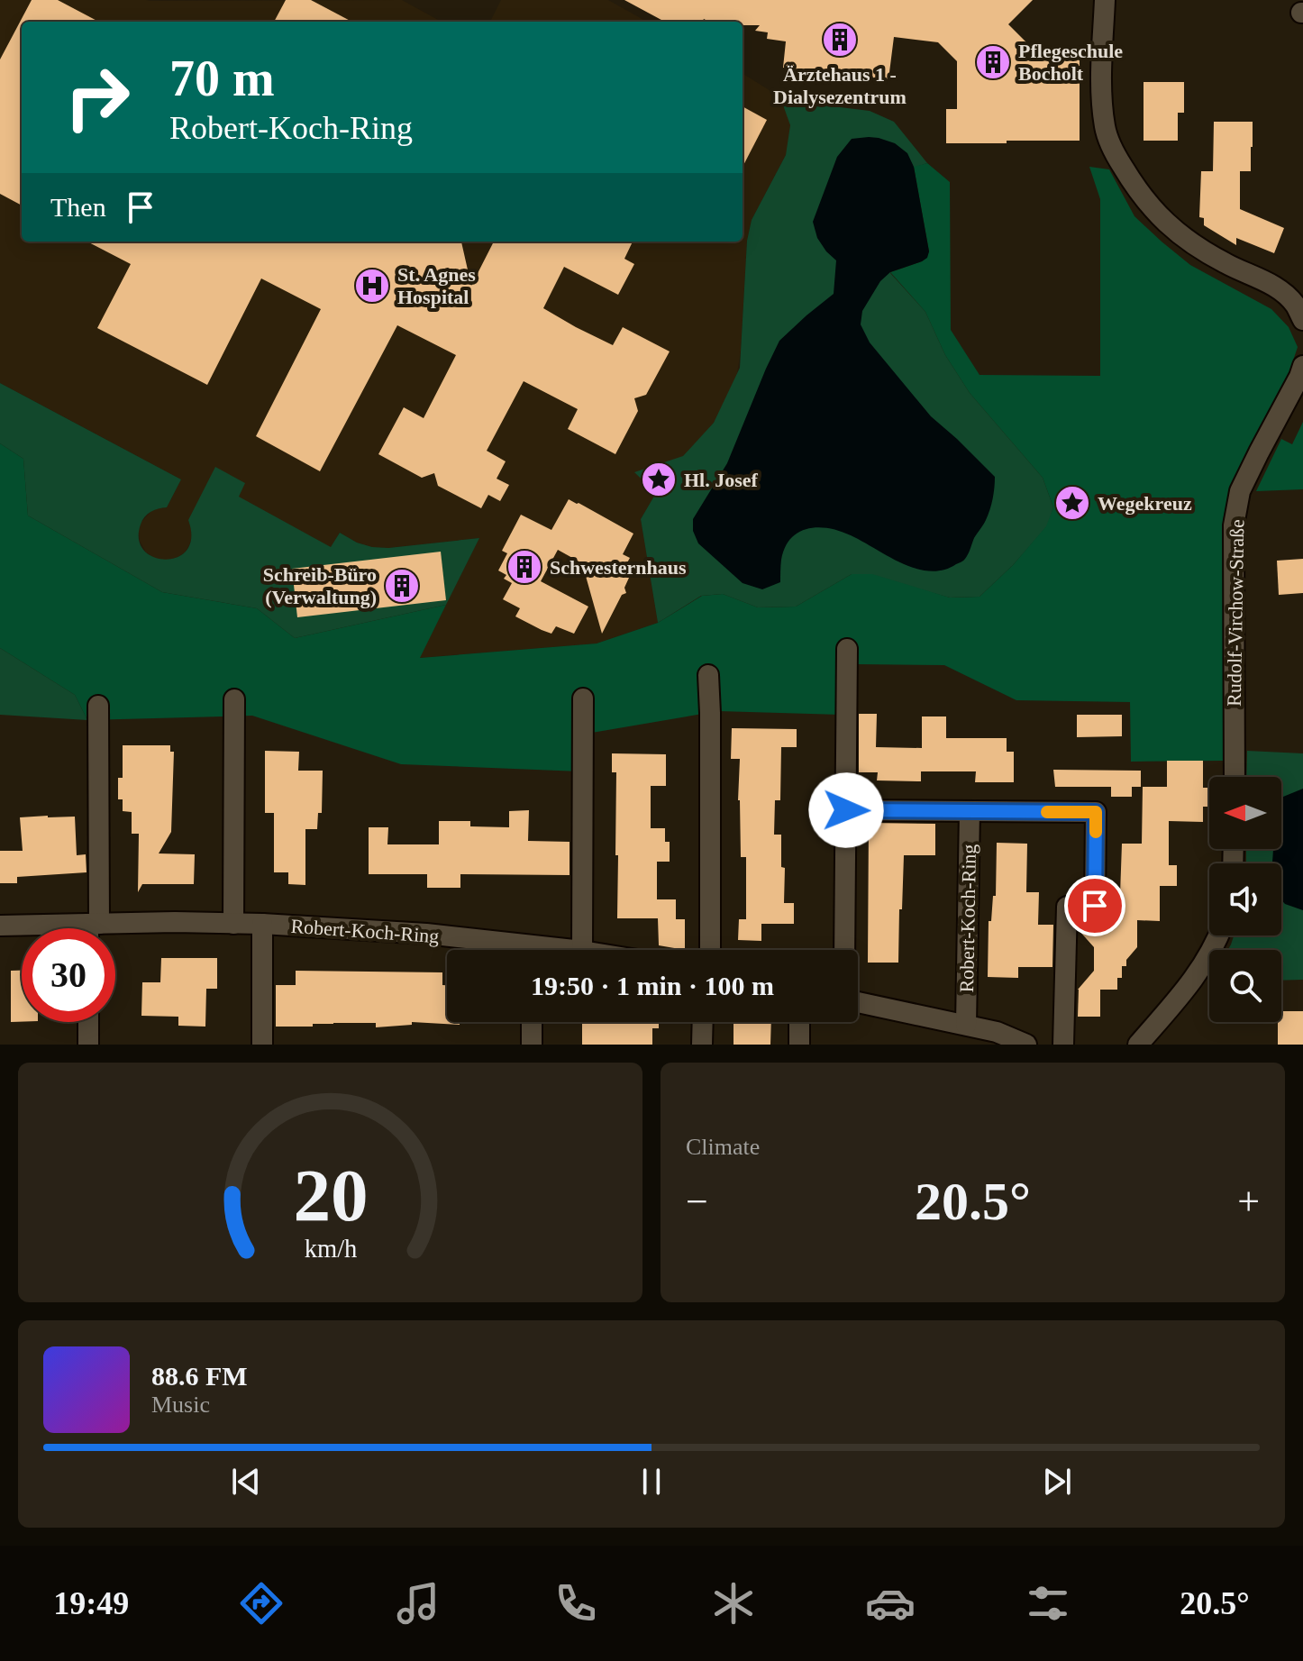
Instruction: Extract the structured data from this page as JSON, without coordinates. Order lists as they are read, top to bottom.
{
  "streets": {
    "street": ["Rudolf-Virchow-Straße", "Robert-Koch-Ring"]
  },
  "places": {
    "building": [
      "Ärztehaus 1 - Dialysezentrum",
      "Pflegeschule Bocholt",
      "Schwesternhaus",
      "Schreib-Büro (Verwaltung)"
    ],
    "hospital": ["St. Agnes Hospital"],
    "place": ["Hl. Josef", "Wegekreuz"]
  },
  "north": "left",
  "page": {
    "turn": ["70 m", "Robert-Koch-Ring"],
    "then": "Then",
    "limit": "30",
    "trip": "19:50 · 1 min · 100 m",
    "tile": "Climate",
    "heat": ["−", "20.5°", "+"],
    "song": ["88.6 FM", "Music"],
    "tabs": ["19:49", "20.5°"],
    "gauge": ["20", "km/h"]
  }
}
